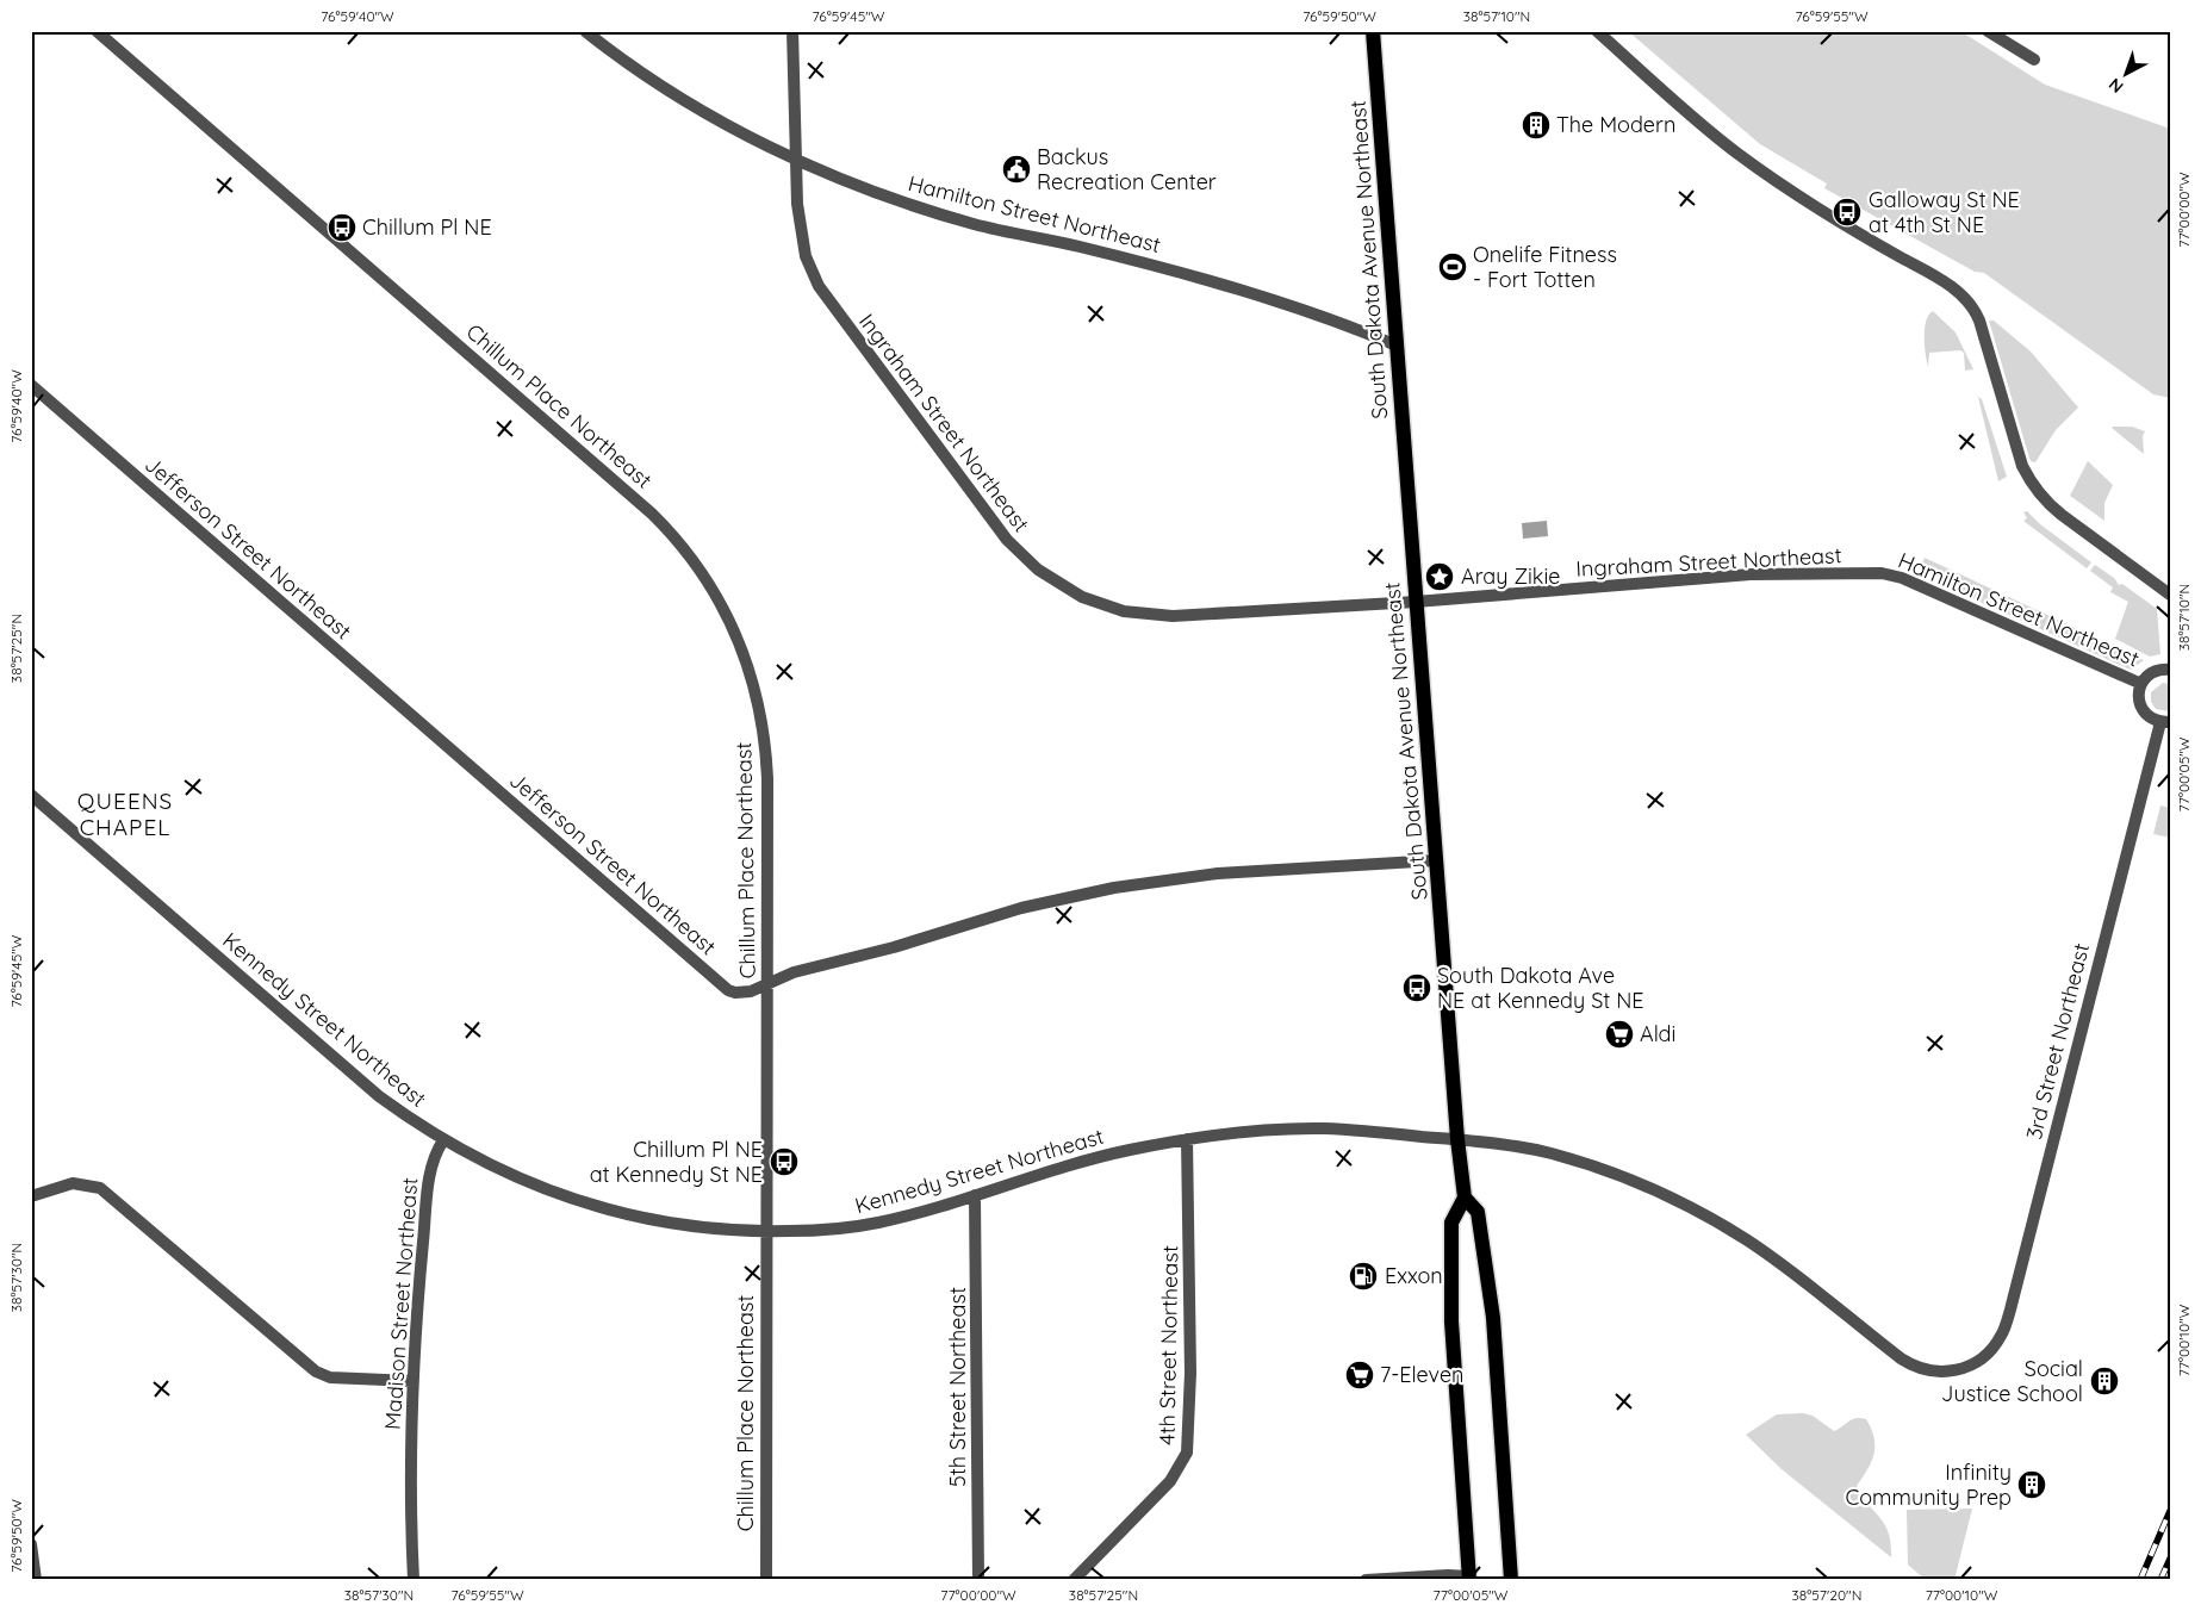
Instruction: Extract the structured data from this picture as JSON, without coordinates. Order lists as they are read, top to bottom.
{
  "streets": {
    "main road": ["South Dakota Avenue Northeast"],
    "street": [
      "Hamilton Street Northeast",
      "Chillum Place Northeast",
      "Ingraham Street Northeast",
      "Jefferson Street Northeast",
      "Kennedy Street Northeast",
      "3rd Street Northeast",
      "Madison Street Northeast",
      "4th Street Northeast",
      "5th Street Northeast"
    ]
  },
  "crossings": [
    ["Hamilton Street Northeast", "South Dakota Avenue Northeast"],
    ["Hamilton Street Northeast", "Ingraham Street Northeast"],
    ["South Dakota Avenue Northeast", "Ingraham Street Northeast"],
    ["South Dakota Avenue Northeast", "Jefferson Street Northeast"],
    ["South Dakota Avenue Northeast", "Kennedy Street Northeast"],
    ["Chillum Place Northeast", "Jefferson Street Northeast"],
    ["Chillum Place Northeast", "Kennedy Street Northeast"],
    ["Kennedy Street Northeast", "3rd Street Northeast"],
    ["Kennedy Street Northeast", "Madison Street Northeast"],
    ["Kennedy Street Northeast", "4th Street Northeast"],
    ["Kennedy Street Northeast", "5th Street Northeast"]
  ],
  "districts": ["QUEENS CHAPEL"],
  "places": {
    "building": ["The Modern", "Social Justice School", "Infinity Community Prep"],
    "public building": ["Backus Recreation Center"],
    "bus stop": [
      "Galloway St NE at 4th St NE",
      "Chillum Pl NE",
      "South Dakota Ave NE at Kennedy St NE",
      "Chillum Pl NE at Kennedy St NE"
    ],
    "sports": ["Onelife Fitness - Fort Totten"],
    "place": ["Aray Zikie"],
    "supermarket": ["Aldi", "7-Eleven"],
    "fuel station": ["Exxon"]
  },
  "north": "bottom left",
  "coordinates": [
    "76°59'40\"W",
    "76°59'45\"W",
    "76°59'50\"W",
    "38°57'10\"N",
    "76°59'55\"W",
    "77°00'00\"W",
    "38°57'25\"N",
    "77°00'05\"W",
    "38°57'30\"N",
    "77°00'10\"W",
    "38°57'20\"N"
  ]
}
